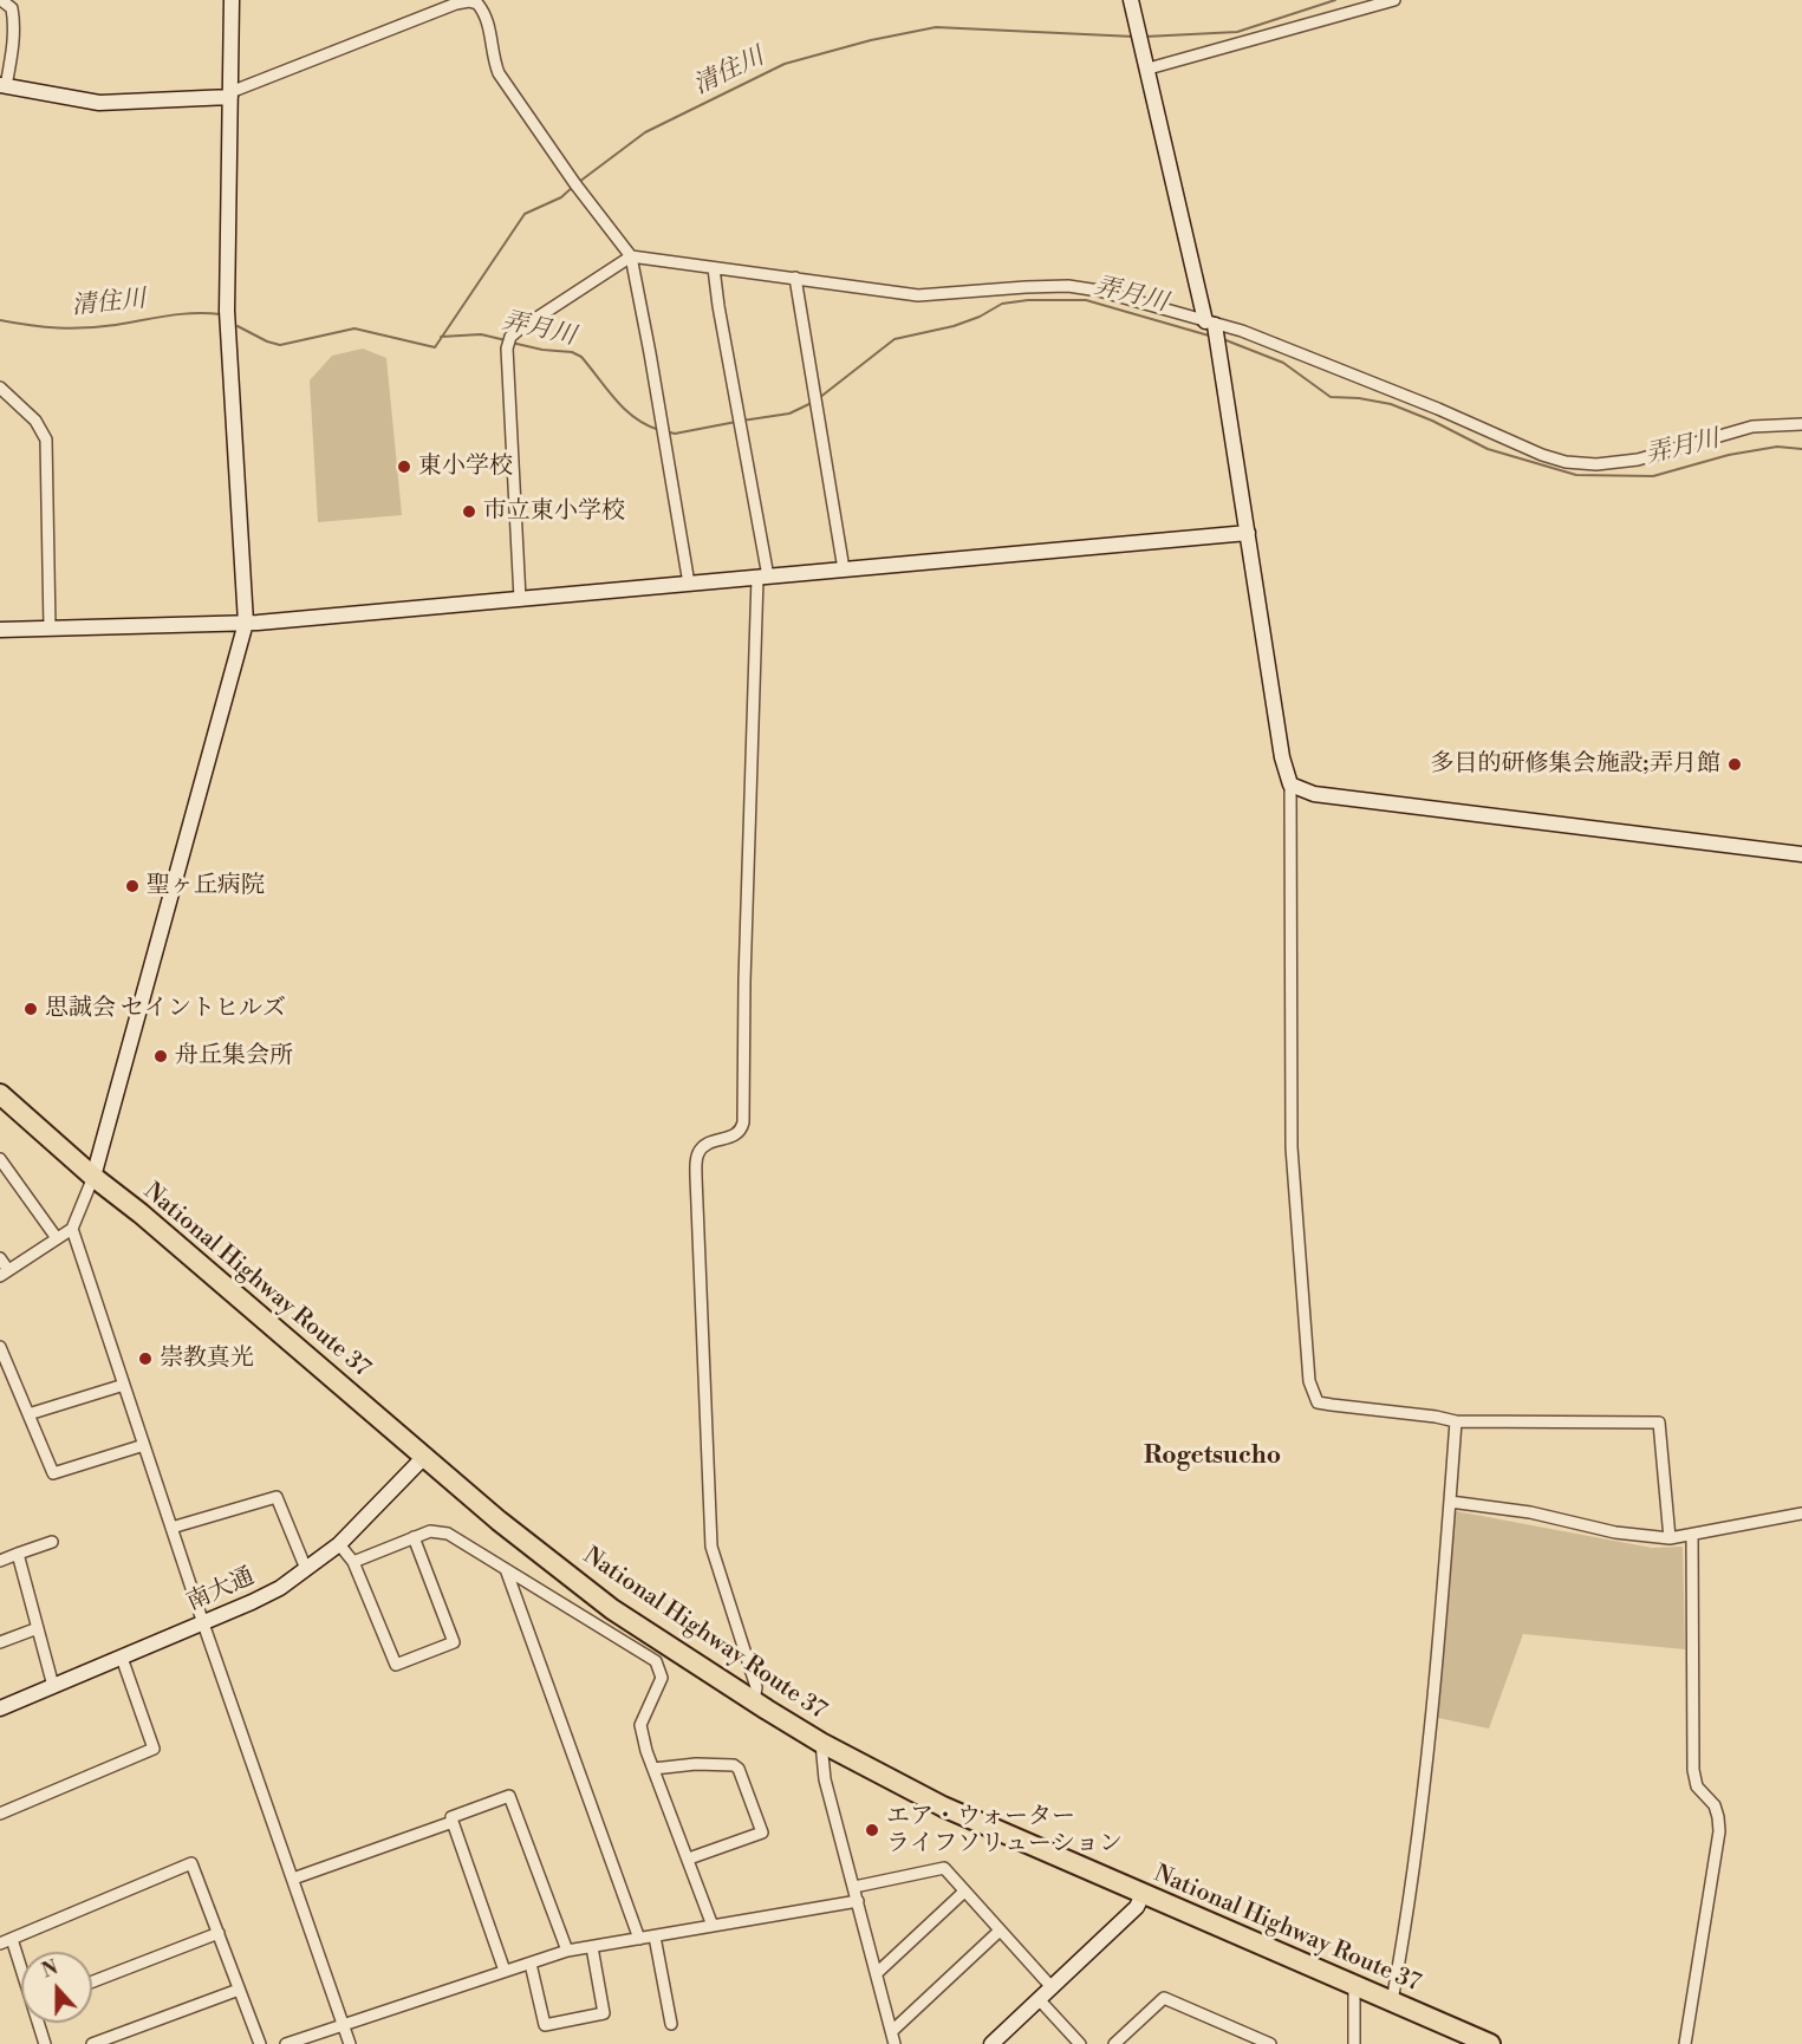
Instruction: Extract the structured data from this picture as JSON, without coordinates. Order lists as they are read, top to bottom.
{
  "streets": {
    "highway": ["National Highway Route 37"],
    "street": ["南大通"]
  },
  "crossings": [
    ["National Highway Route 37", "南大通"]
  ],
  "districts": ["Rogetsucho"],
  "water": ["清住川", "弄月川"],
  "places": [
    "東小学校",
    "市立東小学校",
    "多目的研修集会施設;弄月館",
    "聖ヶ丘病院",
    "思誠会 セイントヒルズ",
    "舟丘集会所",
    "崇教真光",
    "エア・ウォーター ライフソリューション"
  ],
  "north": "top"
}
